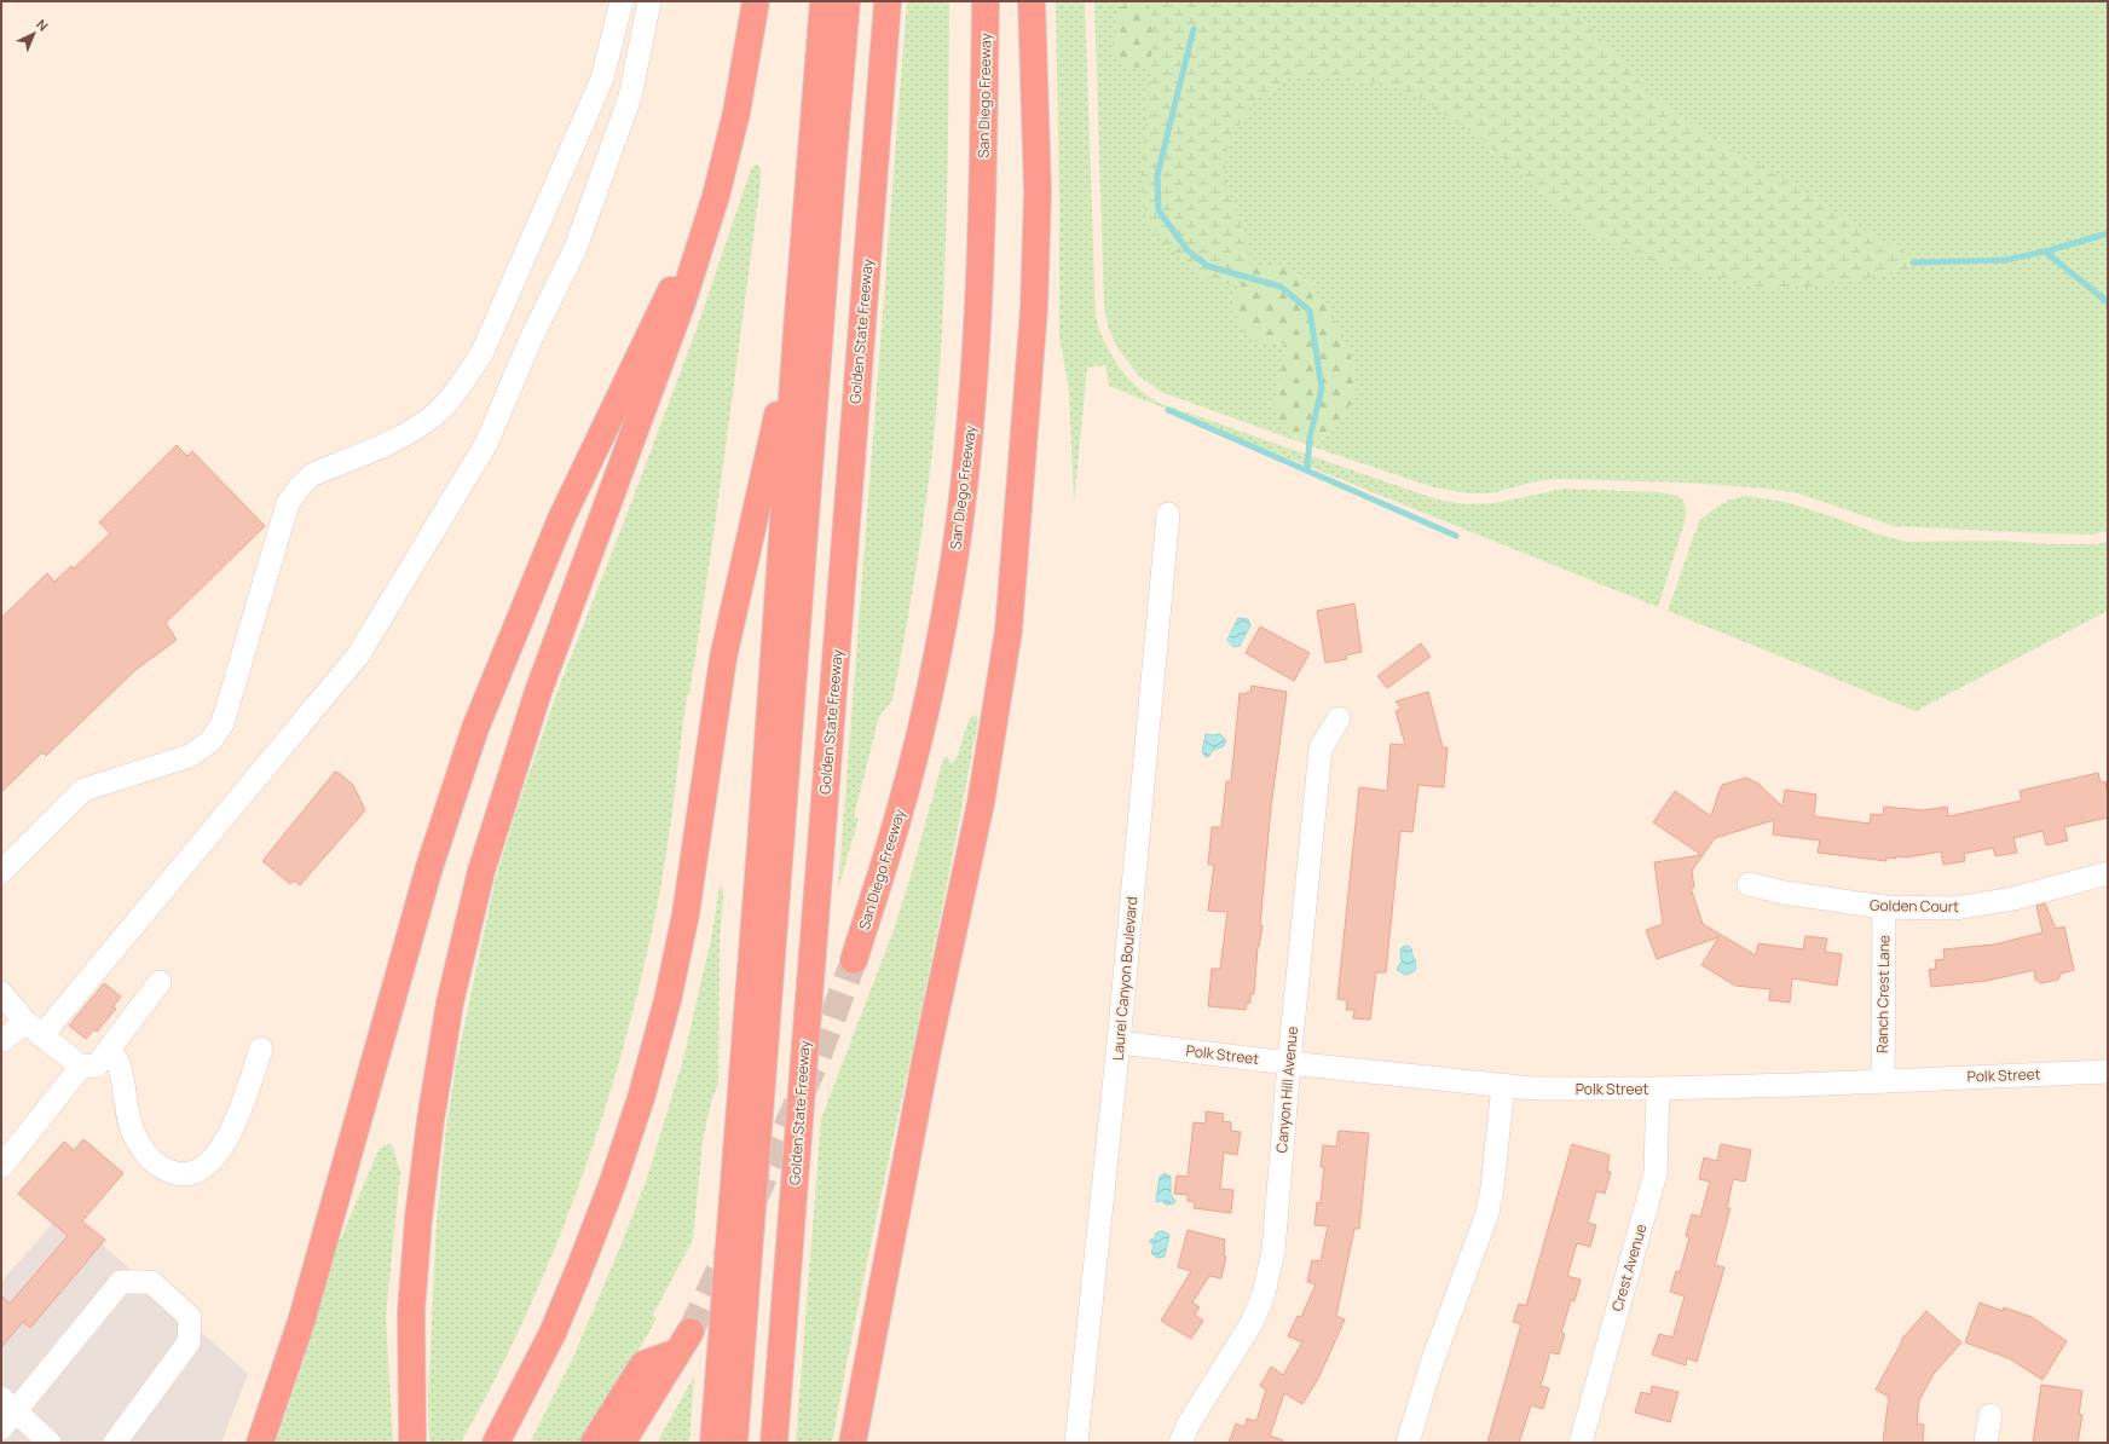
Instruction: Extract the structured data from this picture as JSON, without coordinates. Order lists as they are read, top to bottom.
{
  "streets": {
    "highway": ["San Diego Freeway", "Golden State Freeway"],
    "street": [
      "Golden Court",
      "Laurel Canyon Boulevard",
      "Ranch Crest Lane",
      "Polk Street",
      "Canyon Hill Avenue",
      "Crest Avenue"
    ]
  },
  "crossings": [
    ["Golden Court", "Ranch Crest Lane"],
    ["Laurel Canyon Boulevard", "Polk Street"],
    ["Ranch Crest Lane", "Polk Street"],
    ["Polk Street", "Canyon Hill Avenue"],
    ["Polk Street", "Crest Avenue"]
  ],
  "north": "top right"
}
